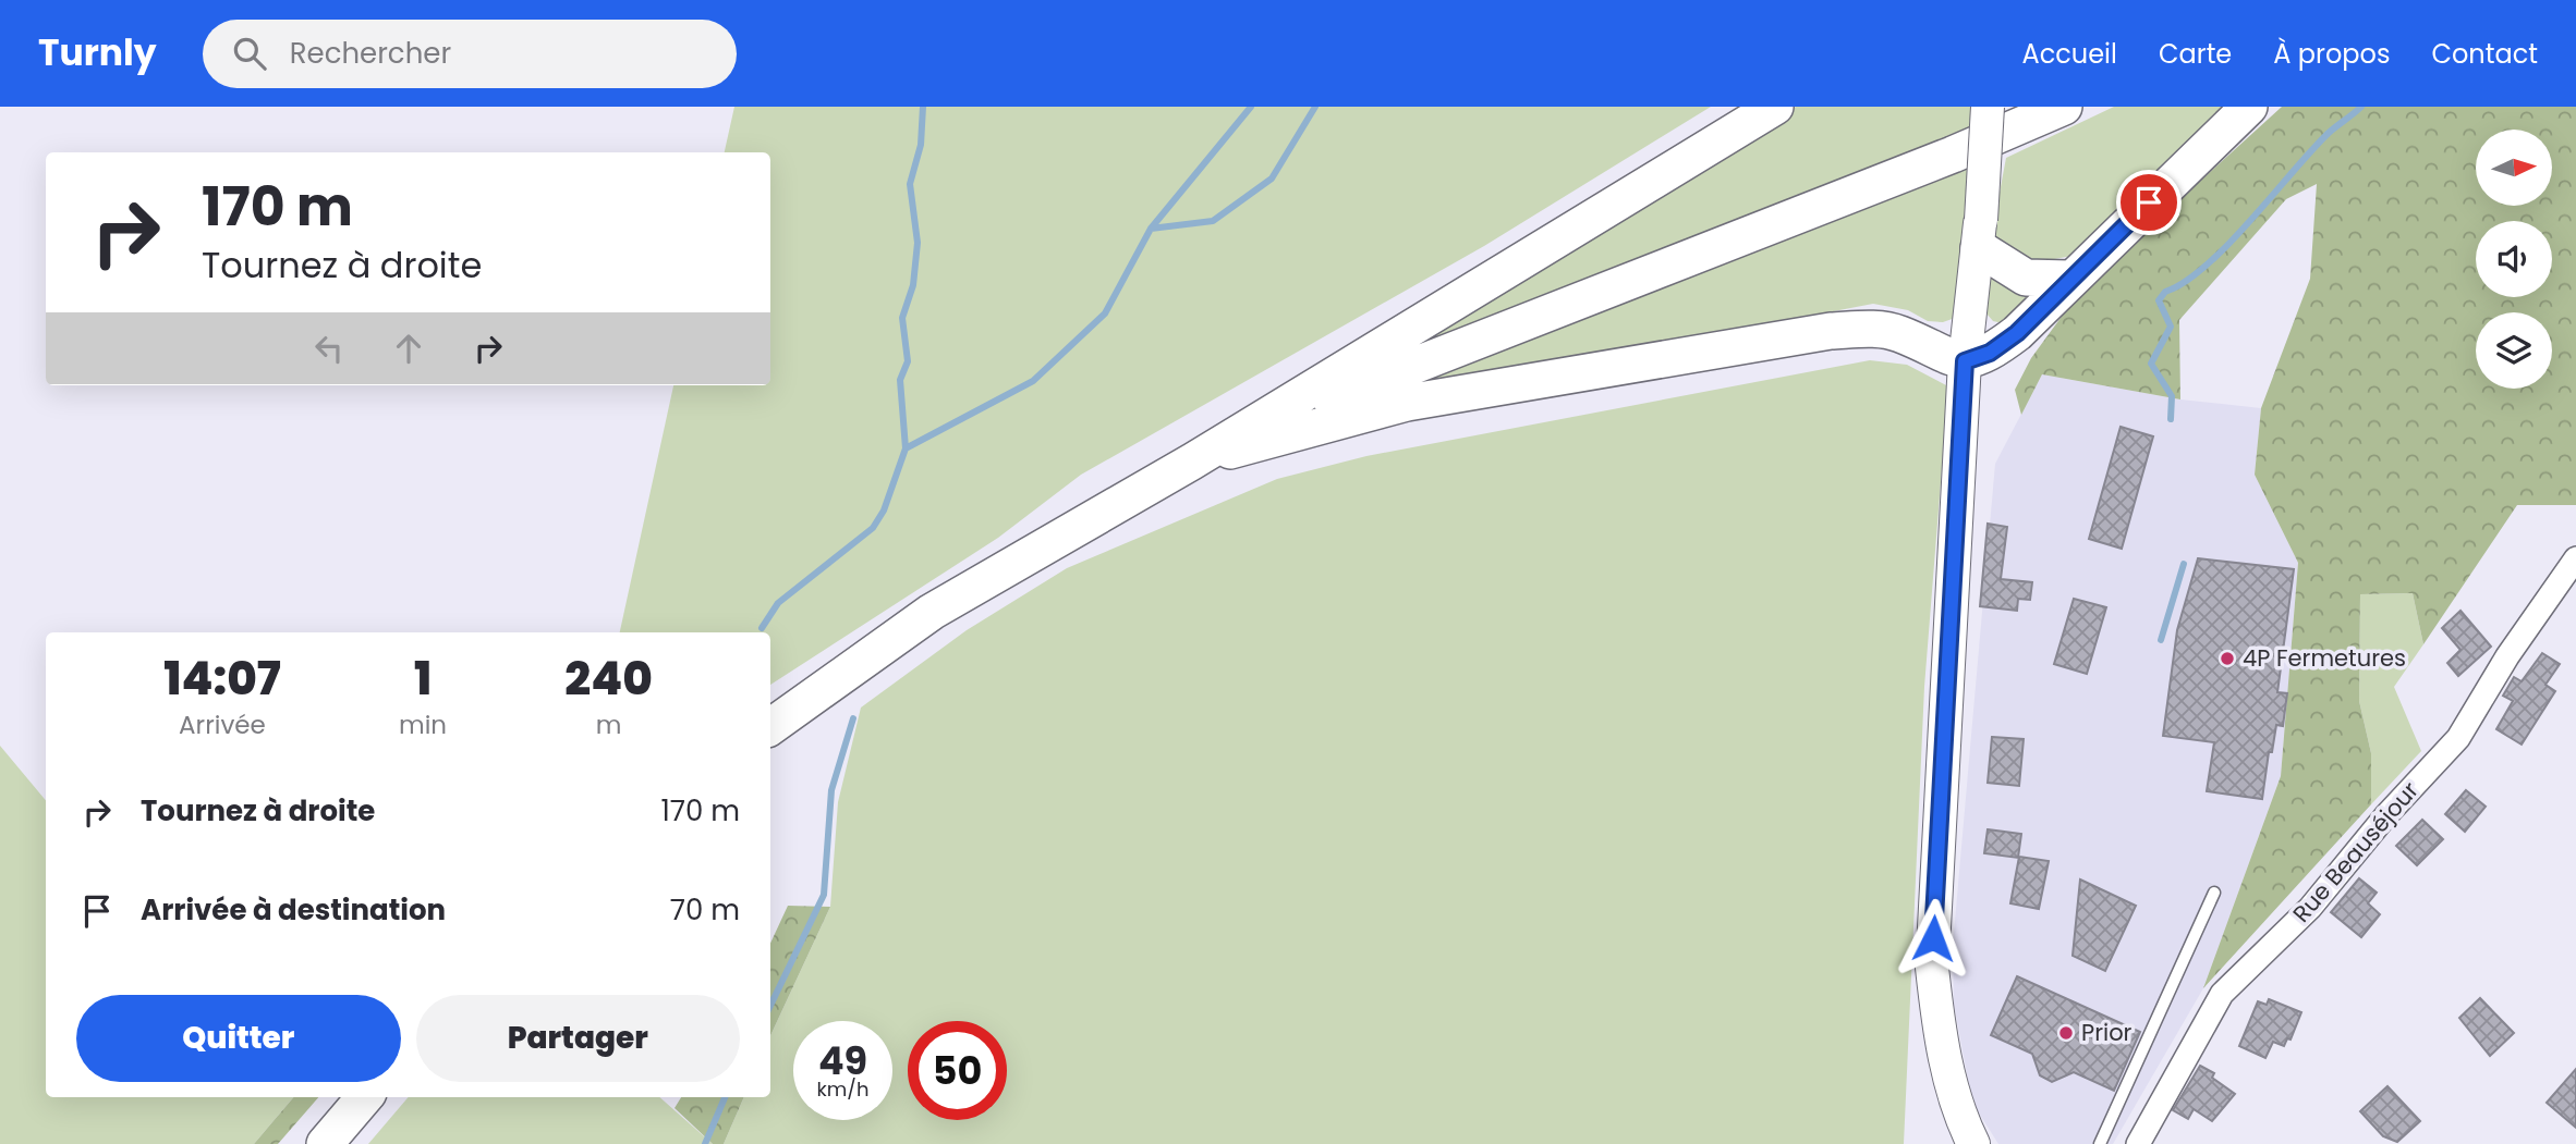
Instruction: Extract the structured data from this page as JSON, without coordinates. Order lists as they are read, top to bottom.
{
  "streets": {
    "street": ["Rue Beauséjour"]
  },
  "places": ["4P Fermetures", "Prior"],
  "north": "right",
  "page": {
    "header": "Turnly",
    "search": "Rechercher",
    "nav": [
      "Accueil",
      "Carte",
      "À propos",
      "Contact"
    ],
    "turn": ["170 m", "Tournez à droite"],
    "eta": [
      "14:07",
      "Arrivée",
      "1",
      "min",
      "240",
      "m"
    ],
    "list": [
      {
        "name": "Tournez à droite",
        "value": "170 m"
      },
      {
        "name": "Arrivée à destination",
        "value": "70 m"
      }
    ],
    "buttons": ["Quitter", "Partager"],
    "speed": "49 km/h",
    "limit": "50"
  }
}
